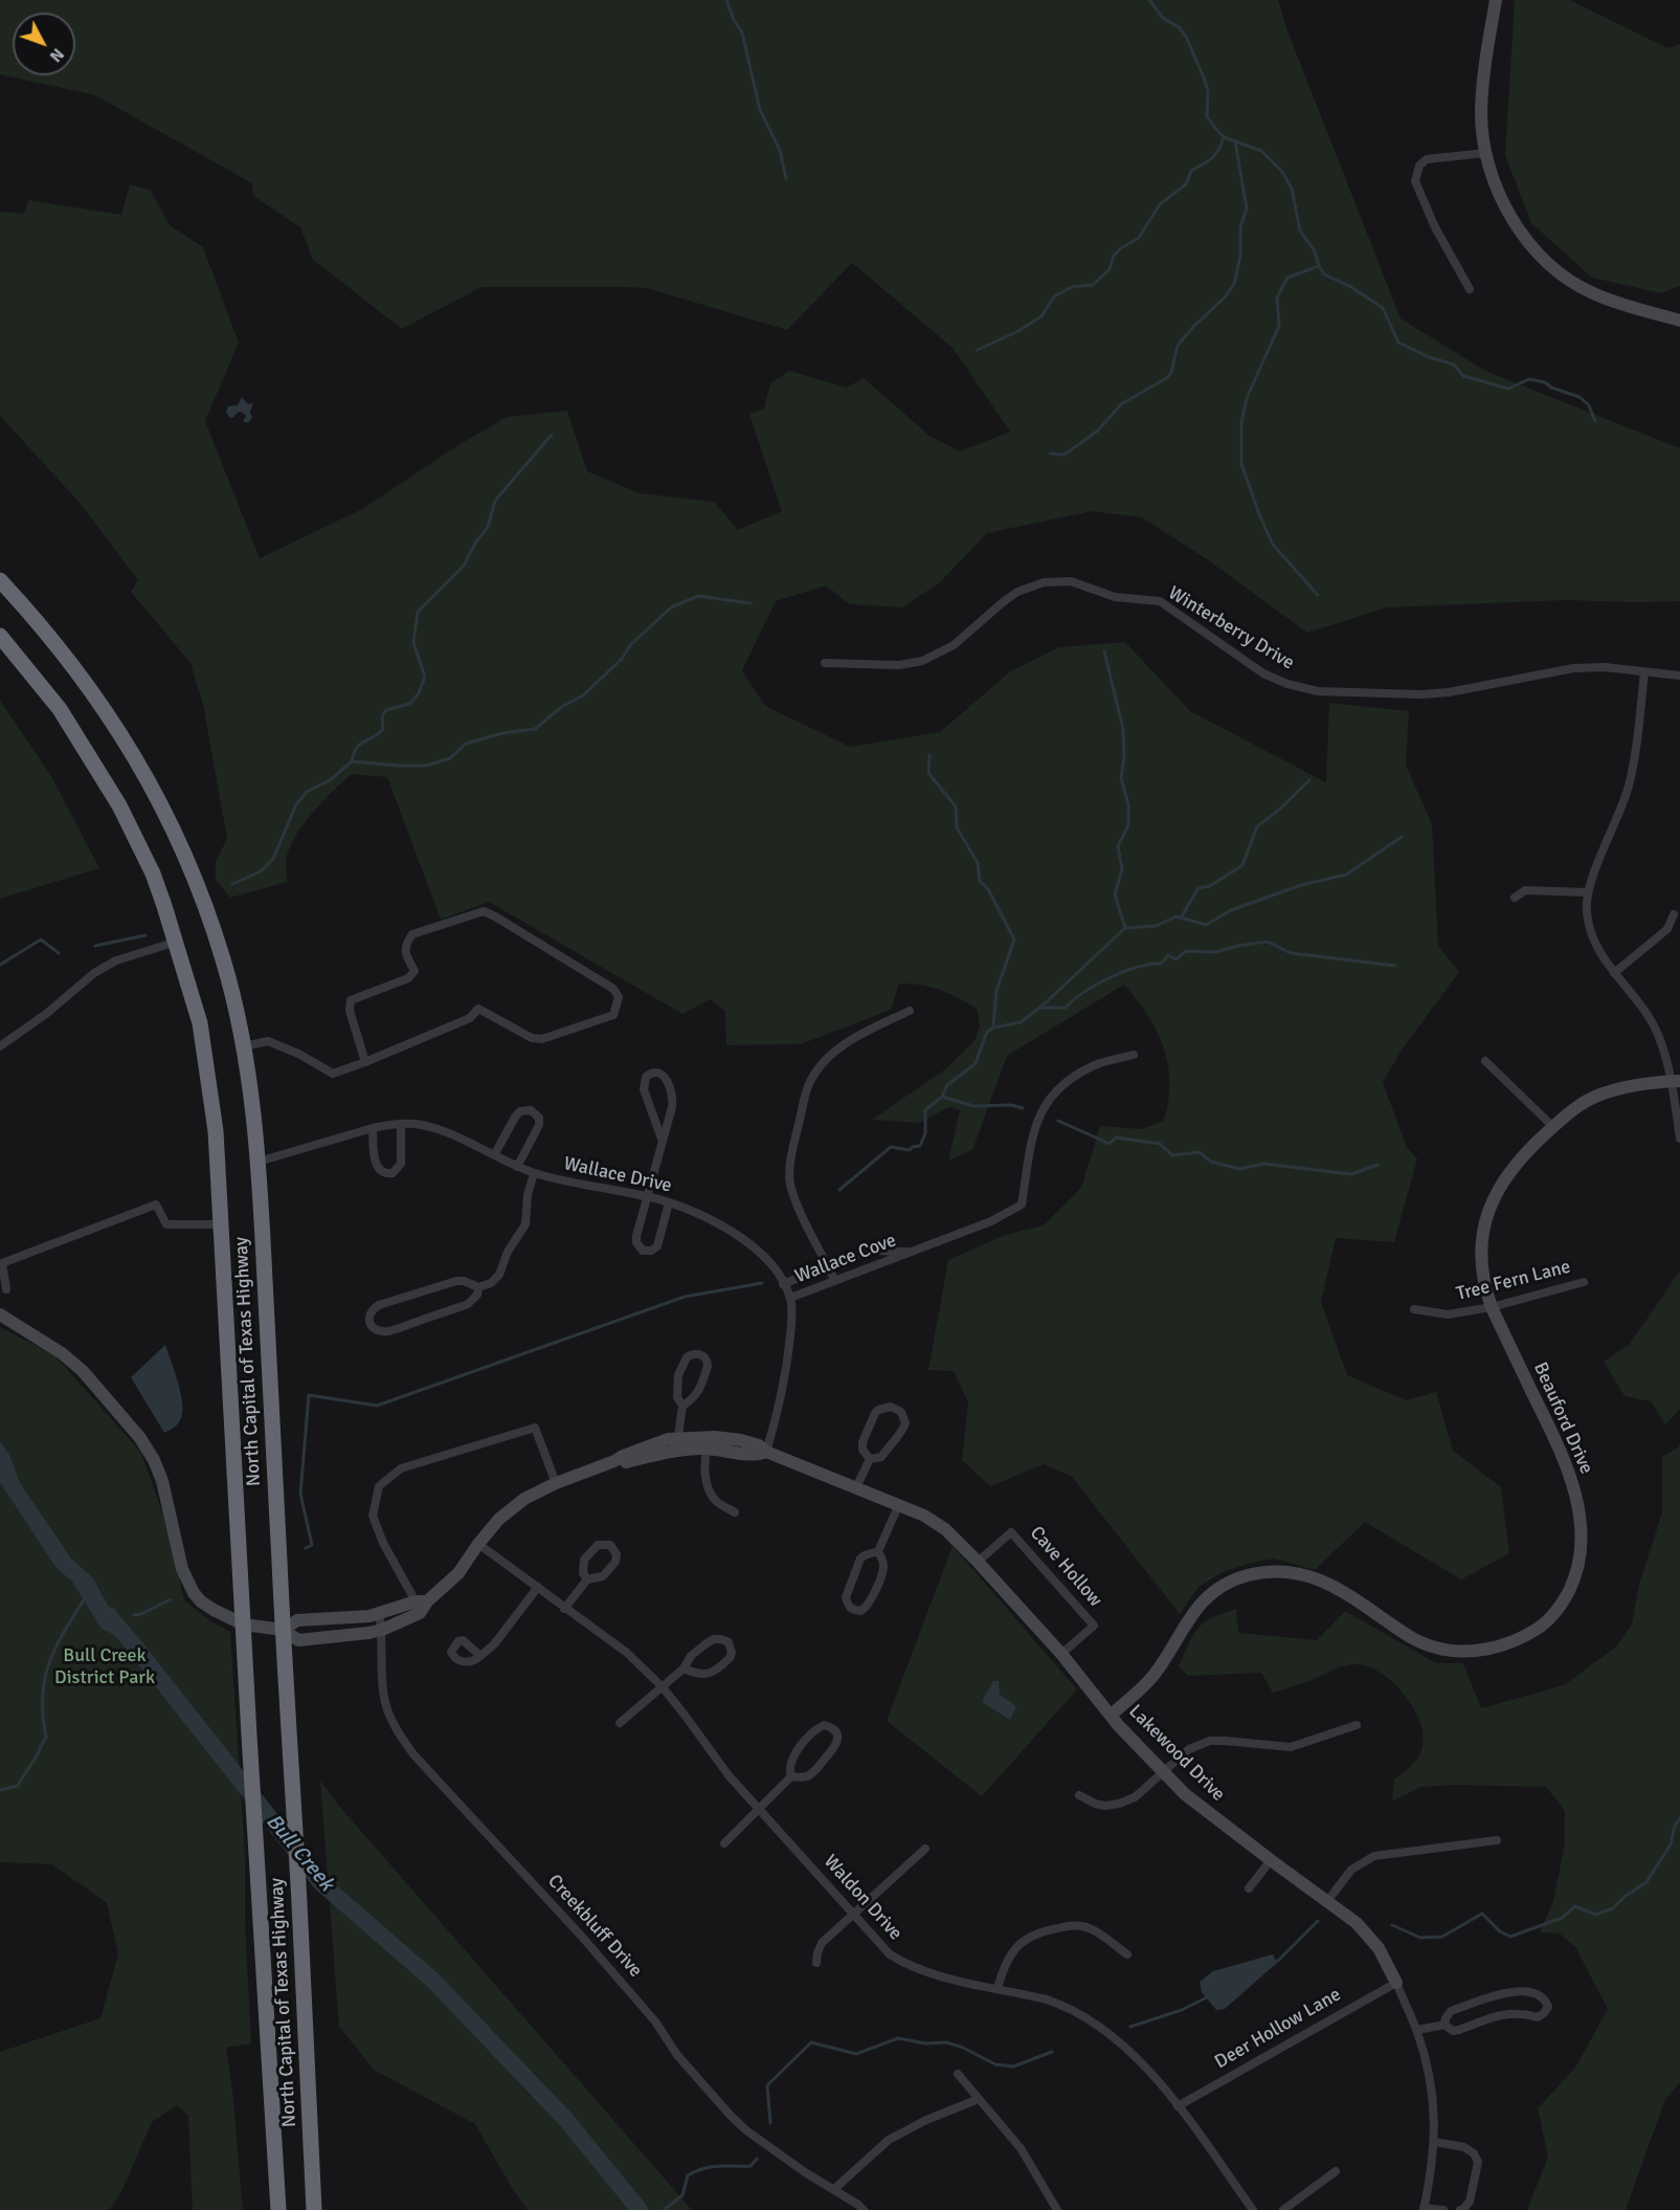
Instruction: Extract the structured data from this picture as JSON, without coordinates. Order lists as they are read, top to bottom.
{
  "streets": {
    "highway": ["North Capital of Texas Highway"],
    "street": [
      "Winterberry Drive",
      "Wallace Drive",
      "Wallace Cove",
      "Tree Fern Lane",
      "Beauford Drive",
      "Cave Hollow",
      "Lakewood Drive",
      "Waldon Drive",
      "Creekbluff Drive",
      "Deer Hollow Lane"
    ]
  },
  "crossings": [
    ["Wallace Drive", "Wallace Cove"],
    ["Wallace Drive", "North Capital of Texas Highway"],
    ["Wallace Drive", "Lakewood Drive"],
    ["Tree Fern Lane", "Beauford Drive"],
    ["North Capital of Texas Highway", "Lakewood Drive"],
    ["Beauford Drive", "Lakewood Drive"],
    ["Cave Hollow", "Lakewood Drive"],
    ["Lakewood Drive", "Waldon Drive"],
    ["Lakewood Drive", "Creekbluff Drive"],
    ["Lakewood Drive", "Deer Hollow Lane"],
    ["Waldon Drive", "Deer Hollow Lane"]
  ],
  "water": ["Bull Creek"],
  "parks": ["Bull Creek District Park"],
  "north": "bottom right"
}
